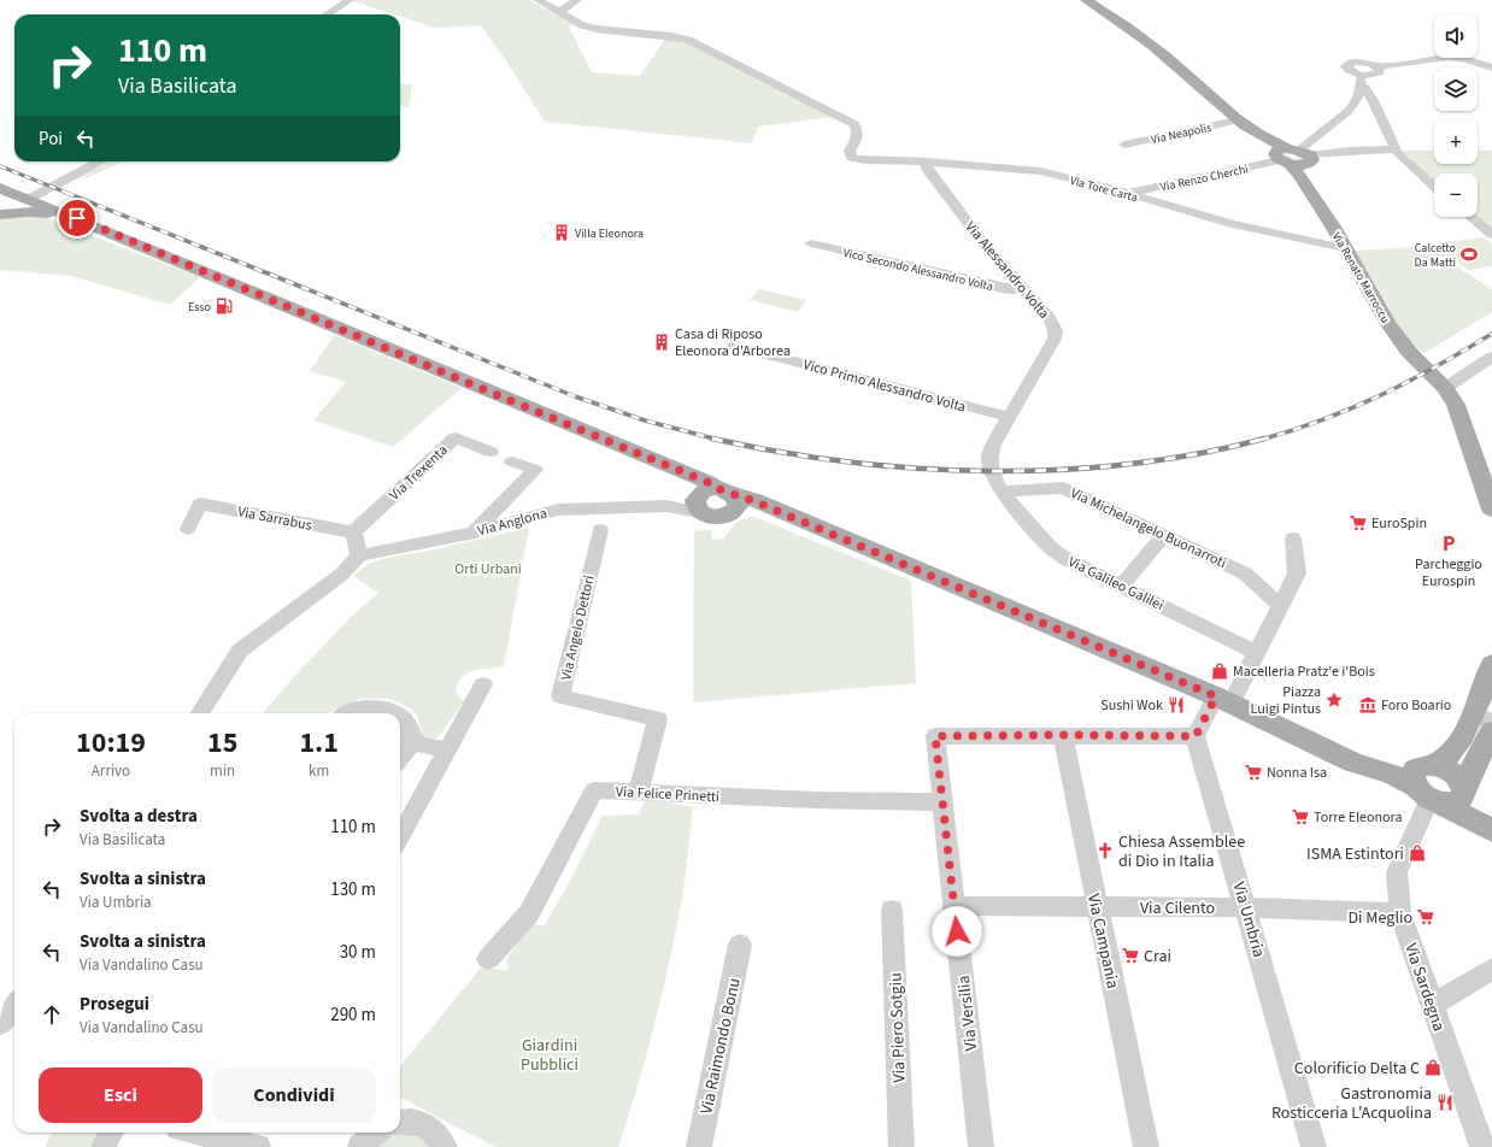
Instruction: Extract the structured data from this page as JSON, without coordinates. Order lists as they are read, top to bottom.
{
  "streets": {
    "main road": ["Via Renato Marroccu"],
    "street": [
      "Via Neapolis",
      "Via Renzo Cherchi",
      "Via Tore Carta",
      "Vico Secondo Alessandro Volta",
      "Via Alessandro Volta",
      "Vico Primo Alessandro Volta",
      "Via Trexenta",
      "Via Sarrabus",
      "Via Anglona",
      "Via Michelangelo Buonarroti",
      "Via Galileo Galilei",
      "Via Angelo Dettori",
      "Via Felice Prinetti",
      "Via Cilento",
      "Via Umbria",
      "Via Campania",
      "Via Sardegna",
      "Via Versilia",
      "Via Piero Sotgiu",
      "Via Raimondo Bonu"
    ]
  },
  "crossings": [
    ["Via Neapolis", "Via Renato Marroccu"],
    ["Via Renzo Cherchi", "Via Tore Carta"],
    ["Via Renzo Cherchi", "Via Renato Marroccu"],
    ["Via Tore Carta", "Via Alessandro Volta"],
    ["Via Tore Carta", "Via Renato Marroccu"],
    ["Vico Secondo Alessandro Volta", "Via Alessandro Volta"],
    ["Via Alessandro Volta", "Vico Primo Alessandro Volta"],
    ["Via Alessandro Volta", "Via Michelangelo Buonarroti"],
    ["Via Alessandro Volta", "Via Galileo Galilei"],
    ["Via Trexenta", "Via Sarrabus"],
    ["Via Michelangelo Buonarroti", "Via Galileo Galilei"],
    ["Via Angelo Dettori", "Via Felice Prinetti"],
    ["Via Felice Prinetti", "Via Versilia"],
    ["Via Cilento", "Via Umbria"],
    ["Via Cilento", "Via Campania"],
    ["Via Cilento", "Via Sardegna"],
    ["Via Cilento", "Via Versilia"],
    ["Via Campania", "Via Versilia"]
  ],
  "parks": ["Orti Urbani", "Giardini Pubblici"],
  "places": {
    "building": ["Villa Eleonora", "Casa di Riposo Eleonora d'Arborea"],
    "sports": ["Calcetto Da Matti"],
    "fuel station": ["Esso"],
    "supermarket": [
      "EuroSpin",
      "Nonna Isa",
      "Torre Eleonora",
      "Di Meglio",
      "Crai"
    ],
    "parking": ["Parcheggio Eurospin"],
    "shop": ["Macelleria Pratz'e i'Bois", "ISMA Estintori", "Colorificio Delta C"],
    "place": ["Piazza Luigi Pintus"],
    "restaurant": ["Sushi Wok", "Gastronomia Rosticceria L'Acquolina"],
    "museum": ["Foro Boario"],
    "church": ["Chiesa Assemblee di Dio in Italia"]
  },
  "page": {
    "map_buttons": ["+", "−"],
    "turn": ["110 m", "Via Basilicata"],
    "then": "Poi",
    "eta": [
      "10:19",
      "Arrivo",
      "15",
      "min",
      "1.1",
      "km"
    ],
    "list": [
      {
        "name": "Svolta a destra",
        "note": "Via Basilicata",
        "value": "110 m"
      },
      {
        "name": "Svolta a sinistra",
        "note": "Via Umbria",
        "value": "130 m"
      },
      {
        "name": "Svolta a sinistra",
        "note": "Via Vandalino Casu",
        "value": "30 m"
      },
      {
        "name": "Prosegui",
        "note": "Via Vandalino Casu",
        "value": "290 m"
      }
    ],
    "buttons": ["Esci", "Condividi"]
  }
}
